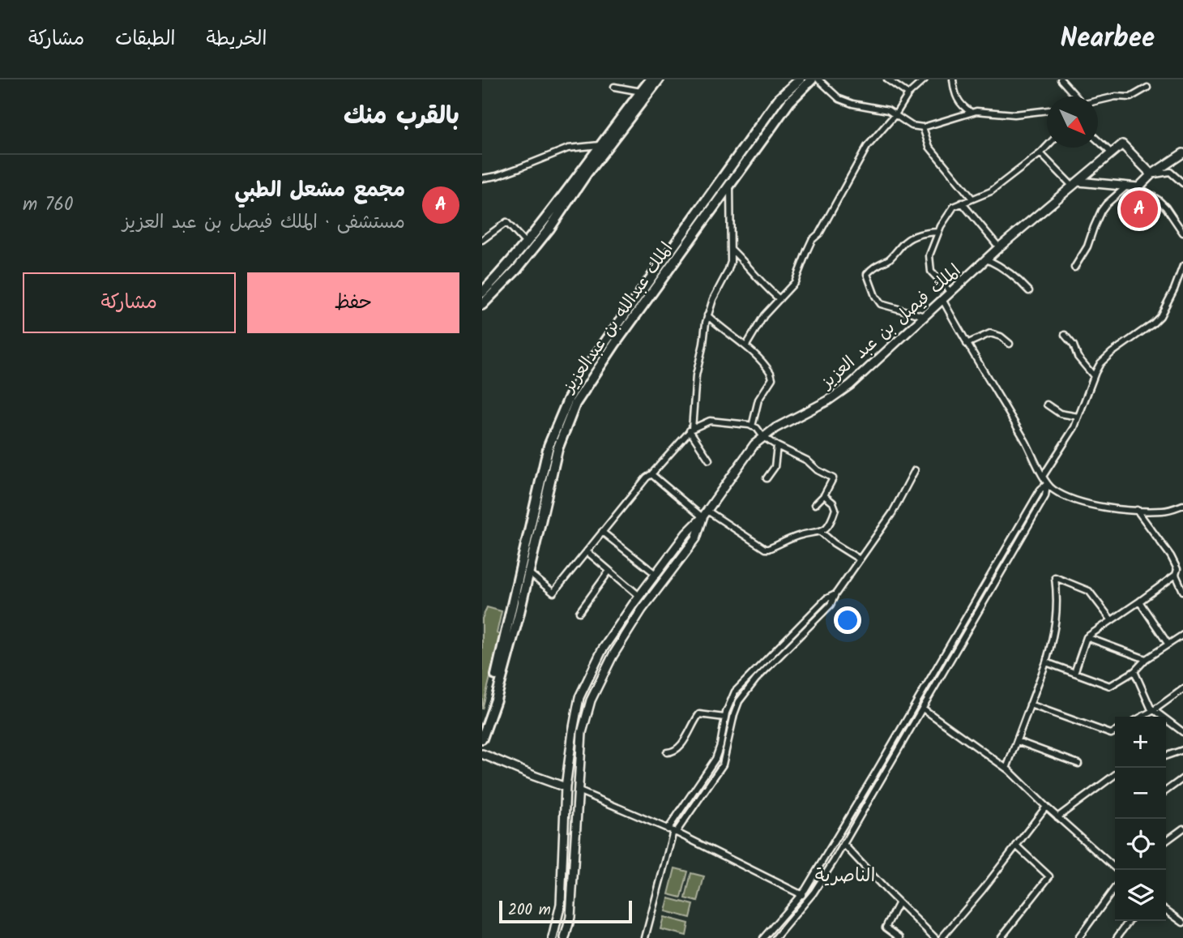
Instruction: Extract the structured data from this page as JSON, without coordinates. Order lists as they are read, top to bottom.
{
  "streets": {
    "main road": ["الملك عبدالله بن عبدالعزيز"],
    "street": ["الملك فيصل بن عبد العزيز"]
  },
  "districts": ["الناصرية"],
  "scale_bar": "200 m",
  "north": "bottom right",
  "page": {
    "header": "Nearbee",
    "nav": ["الخريطة", "الطبقات", "مشاركة"],
    "heading": "بالقرب منك",
    "list": [
      {
        "mark": "A",
        "name": "مجمع مشعل الطبي",
        "note": "مستشفى · الملك فيصل بن عبد العزيز",
        "value": "760 m"
      }
    ],
    "pins": "A",
    "buttons": ["حفظ", "مشاركة"],
    "map_buttons": ["+", "−"],
    "scale": "200 m"
  }
}
